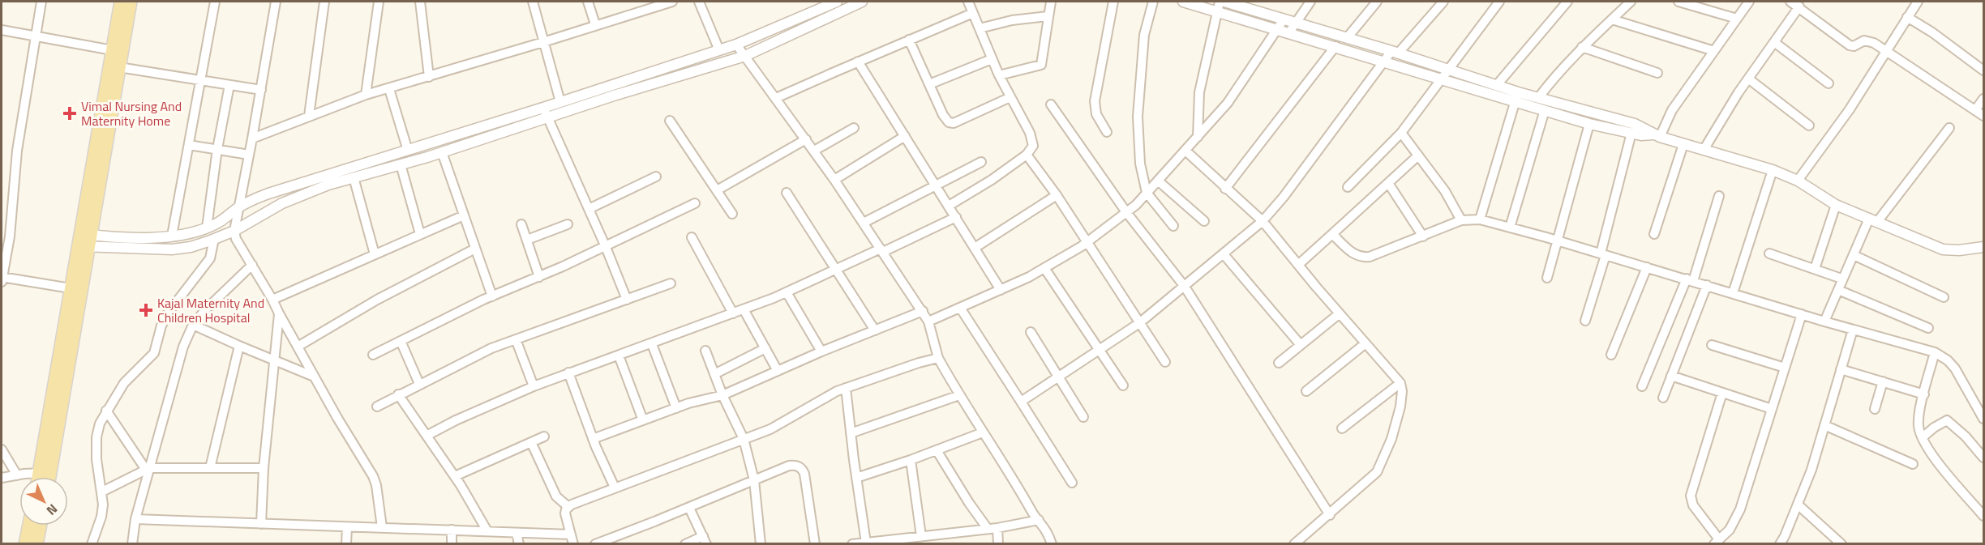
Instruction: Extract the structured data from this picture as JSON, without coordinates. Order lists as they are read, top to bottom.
{
  "places": {
    "health": ["Vimal Nursing And Maternity Home", "Kajal Maternity And Children Hospital"]
  },
  "north": "bottom right"
}
